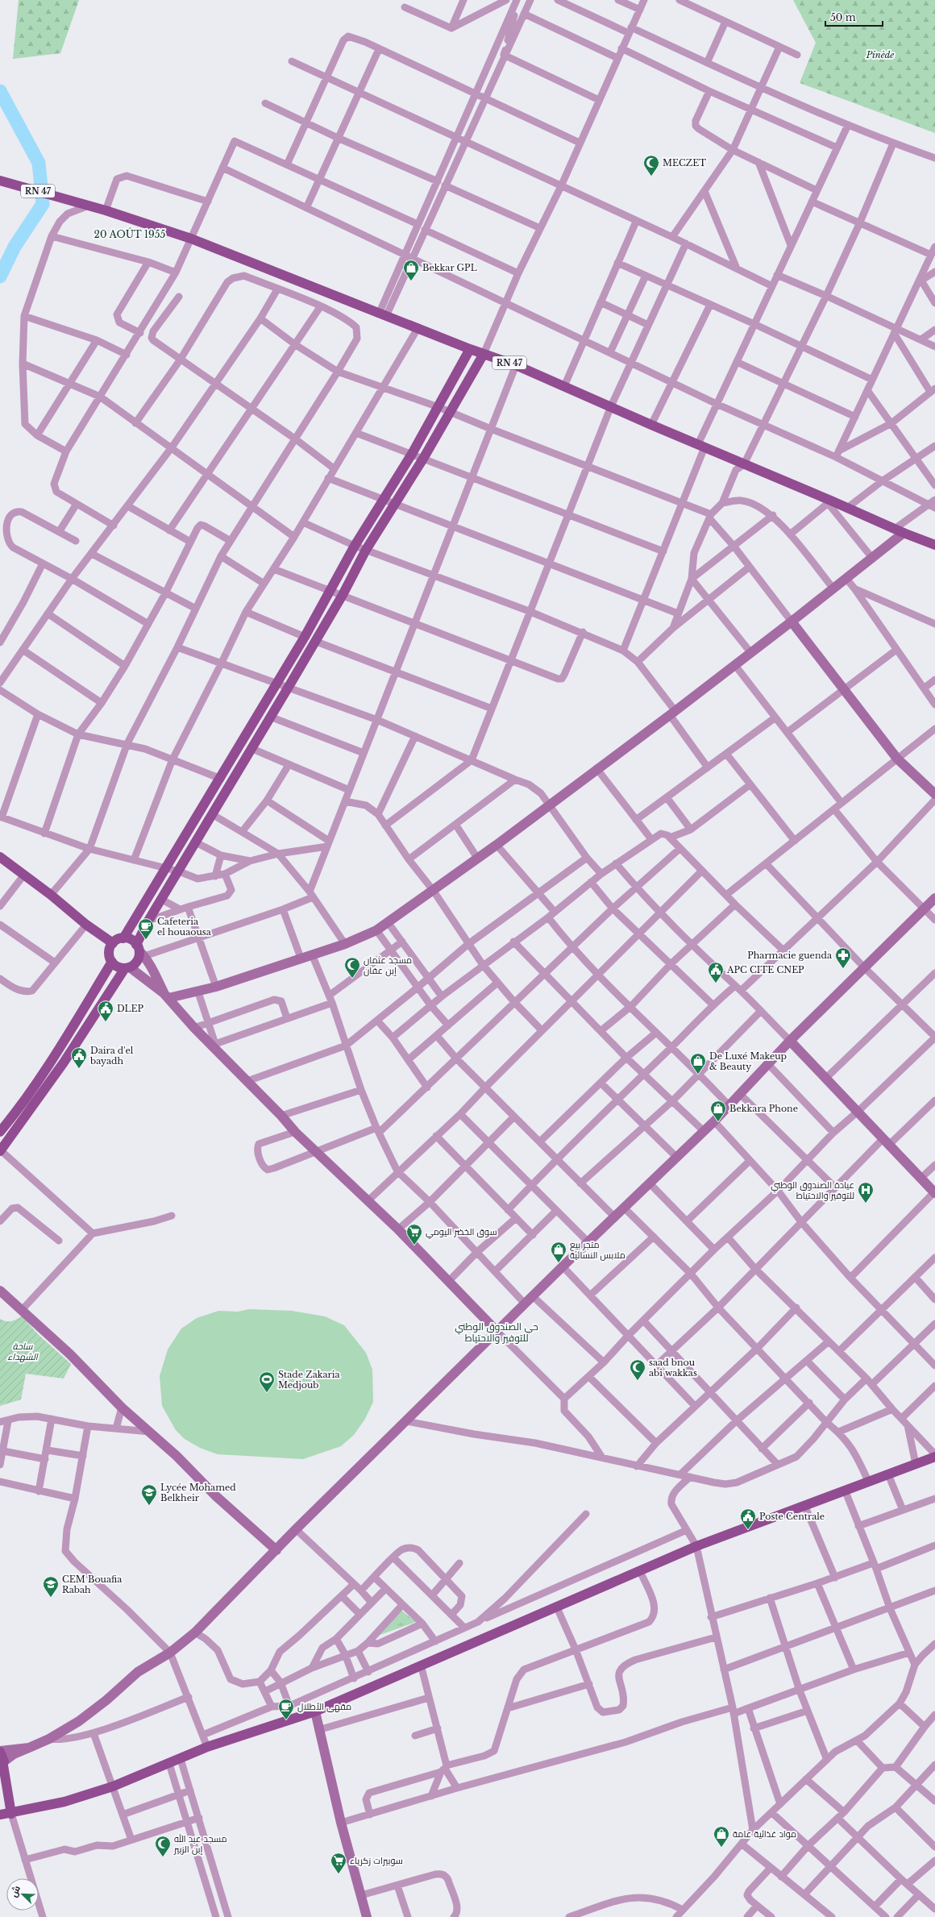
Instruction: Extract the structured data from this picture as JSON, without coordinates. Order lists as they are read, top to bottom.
{
  "streets": {
    "main road": ["RN 47"]
  },
  "districts": ["20 AOÛT 1955", "حي الصندوق الوطني للتوفير والاحتياط"],
  "parks": ["Pinède", "ساحة الشهداء"],
  "places": {
    "mosque": [
      "MECZET",
      "مسجد عثمان إبن عفان",
      "saad bnou abi wakkas",
      "مسجد عبد الله إبن الزبير"
    ],
    "shop": [
      "Bekkar GPL",
      "De Luxé Makeup & Beauty",
      "Bekkara Phone",
      "متجر بيع ملابس النسائية",
      "مواد غذائية عامة"
    ],
    "cafe": ["Cafeteria el houaousa", "مقهى الأطلال"],
    "pharmacy": ["Pharmacie guenda"],
    "public building": [
      "APC CITE CNEP",
      "DLEP",
      "Daira d'el bayadh",
      "Poste Centrale"
    ],
    "hospital": ["عيادة الصندوق الوطني للتوفير والاحتياط"],
    "supermarket": ["سوق الخضر اليومي", "سوبيرات زكرياء"],
    "sports": ["Stade Zakaria Medjoub"],
    "school or university": ["Lycée Mohamed Belkheir", "CEM Bouafia Rabah"]
  },
  "scale_bar": "50 m",
  "north": "top left"
}
